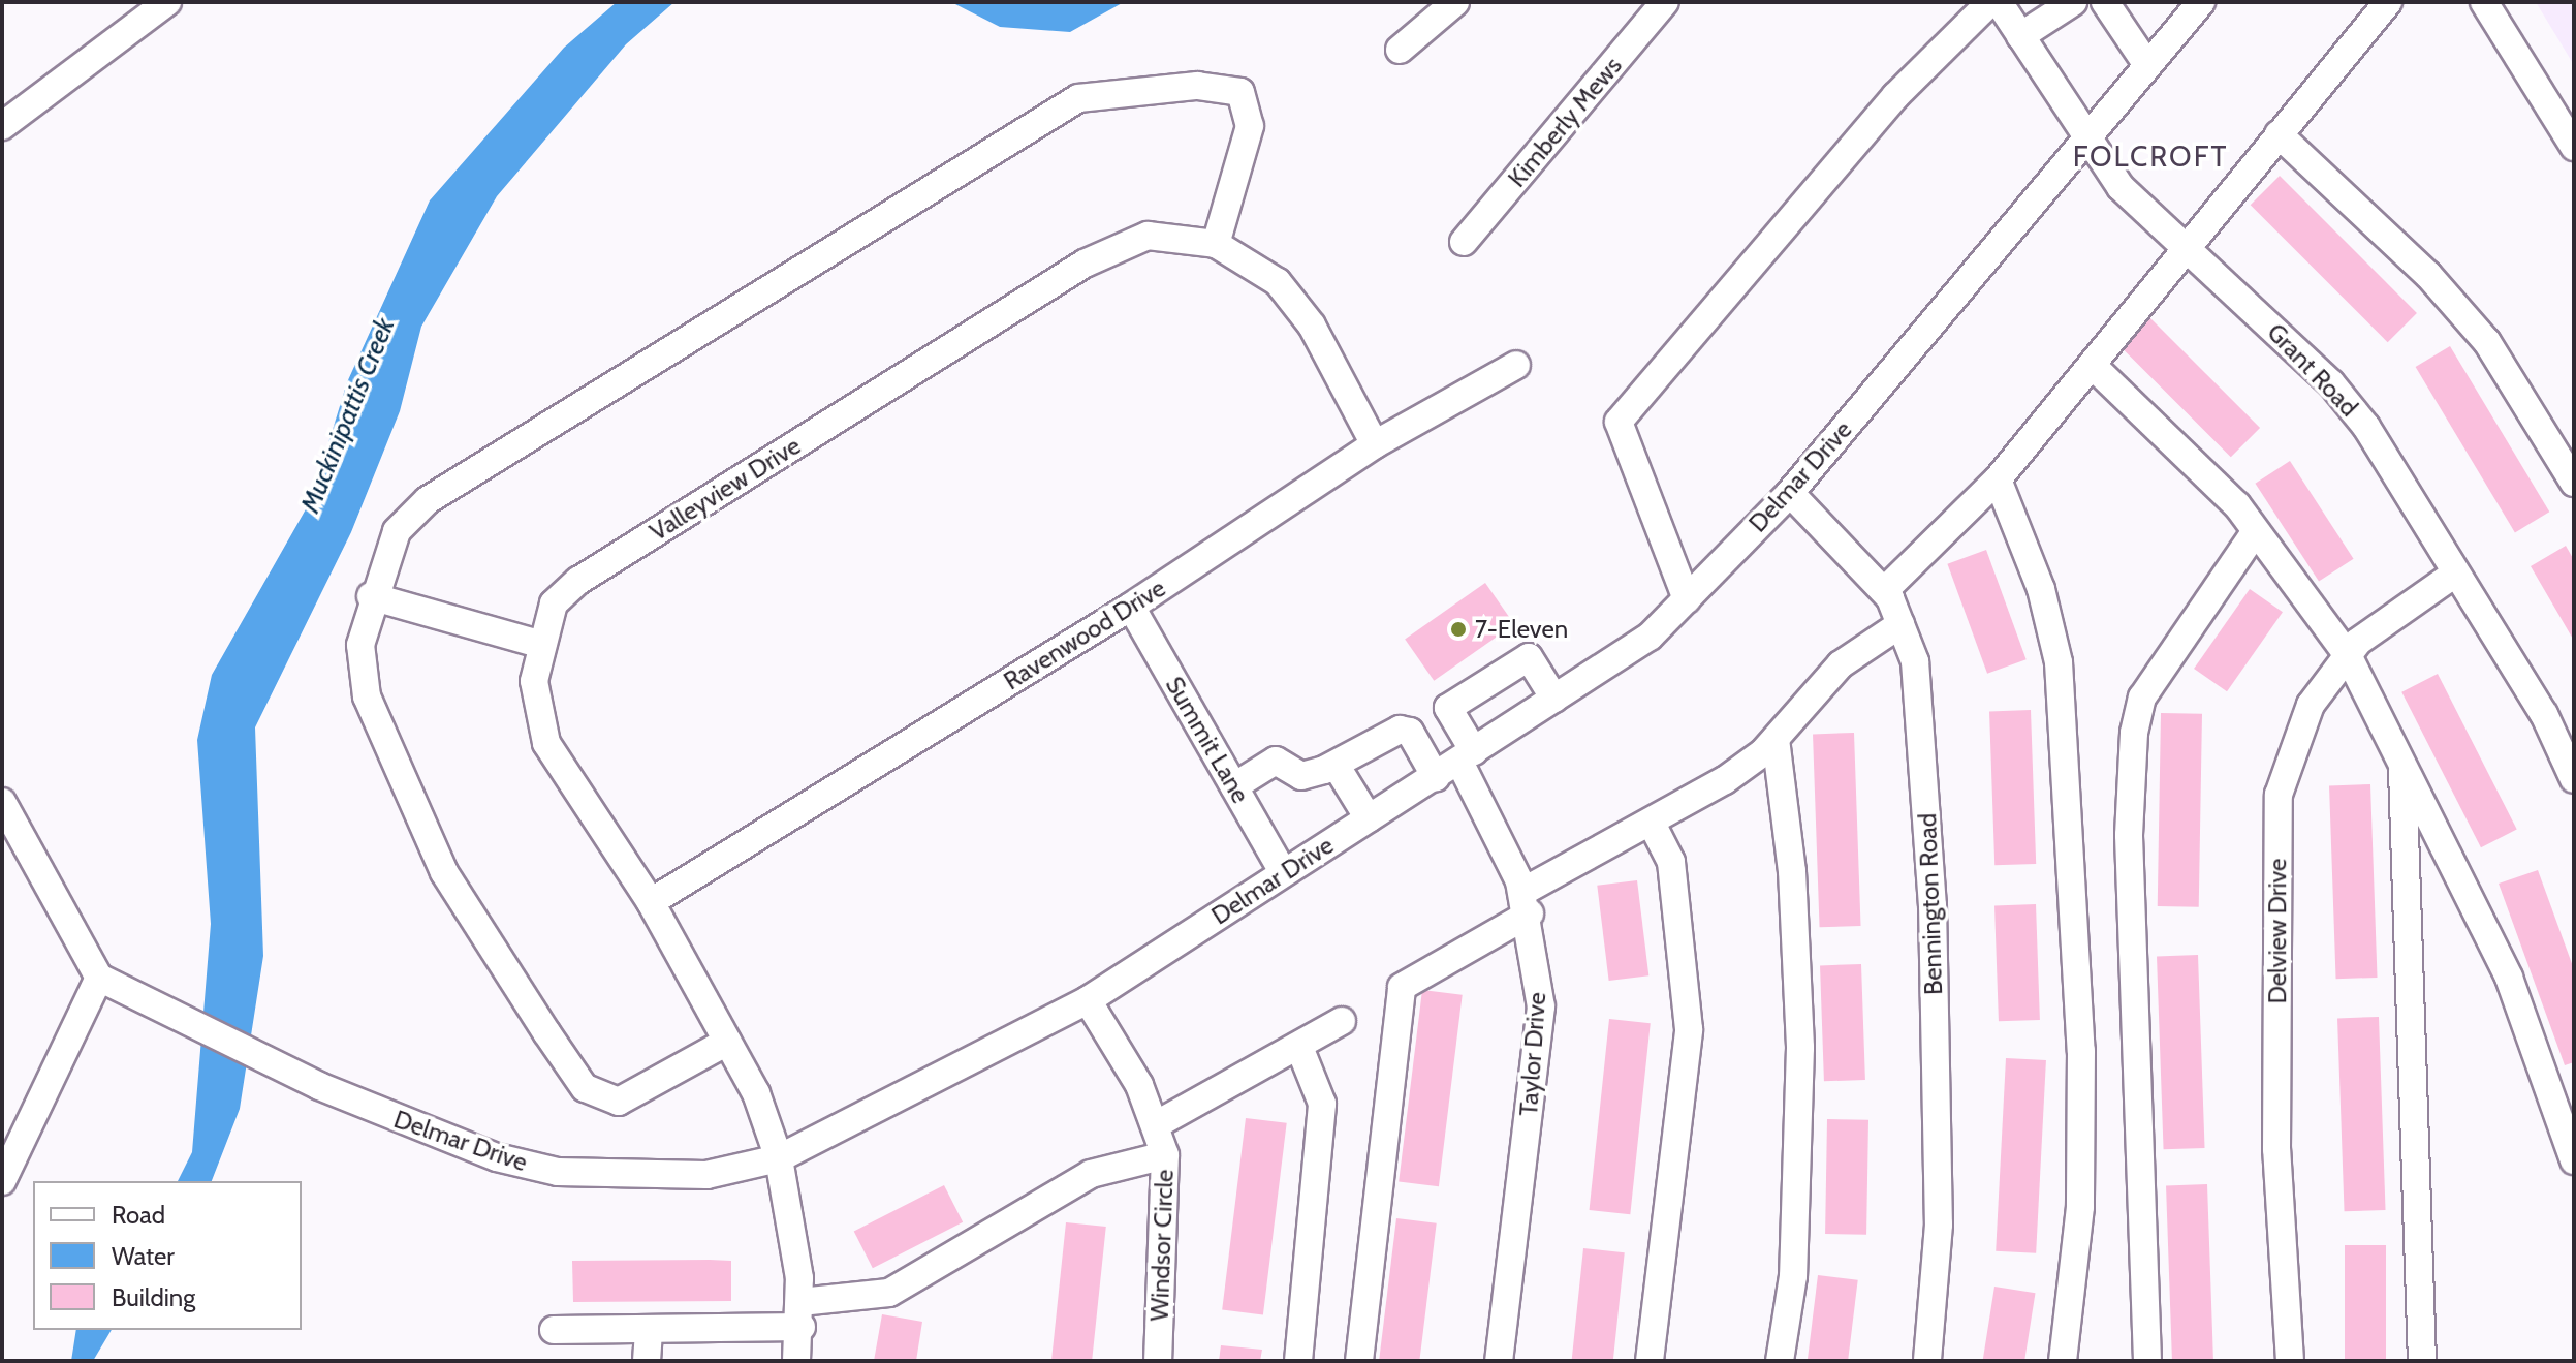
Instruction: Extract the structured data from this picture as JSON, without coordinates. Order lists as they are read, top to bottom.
{
  "streets": {
    "street": [
      "Kimberly Mews",
      "Grant Road",
      "Delmar Drive",
      "Valleyview Drive",
      "Ravenwood Drive",
      "Summit Lane",
      "Bennington Road",
      "Delview Drive",
      "Taylor Drive",
      "Windsor Circle"
    ]
  },
  "crossings": [
    ["Grant Road", "Delmar Drive"],
    ["Grant Road", "Delview Drive"],
    ["Delmar Drive", "Valleyview Drive"],
    ["Delmar Drive", "Summit Lane"],
    ["Delmar Drive", "Bennington Road"],
    ["Delmar Drive", "Taylor Drive"],
    ["Delmar Drive", "Windsor Circle"],
    ["Valleyview Drive", "Ravenwood Drive"],
    ["Ravenwood Drive", "Summit Lane"]
  ],
  "districts": ["FOLCROFT"],
  "water": ["Muckinipattis Creek"],
  "places": ["7-Eleven"],
  "legend": ["Road", "Water", "Building"]
}
